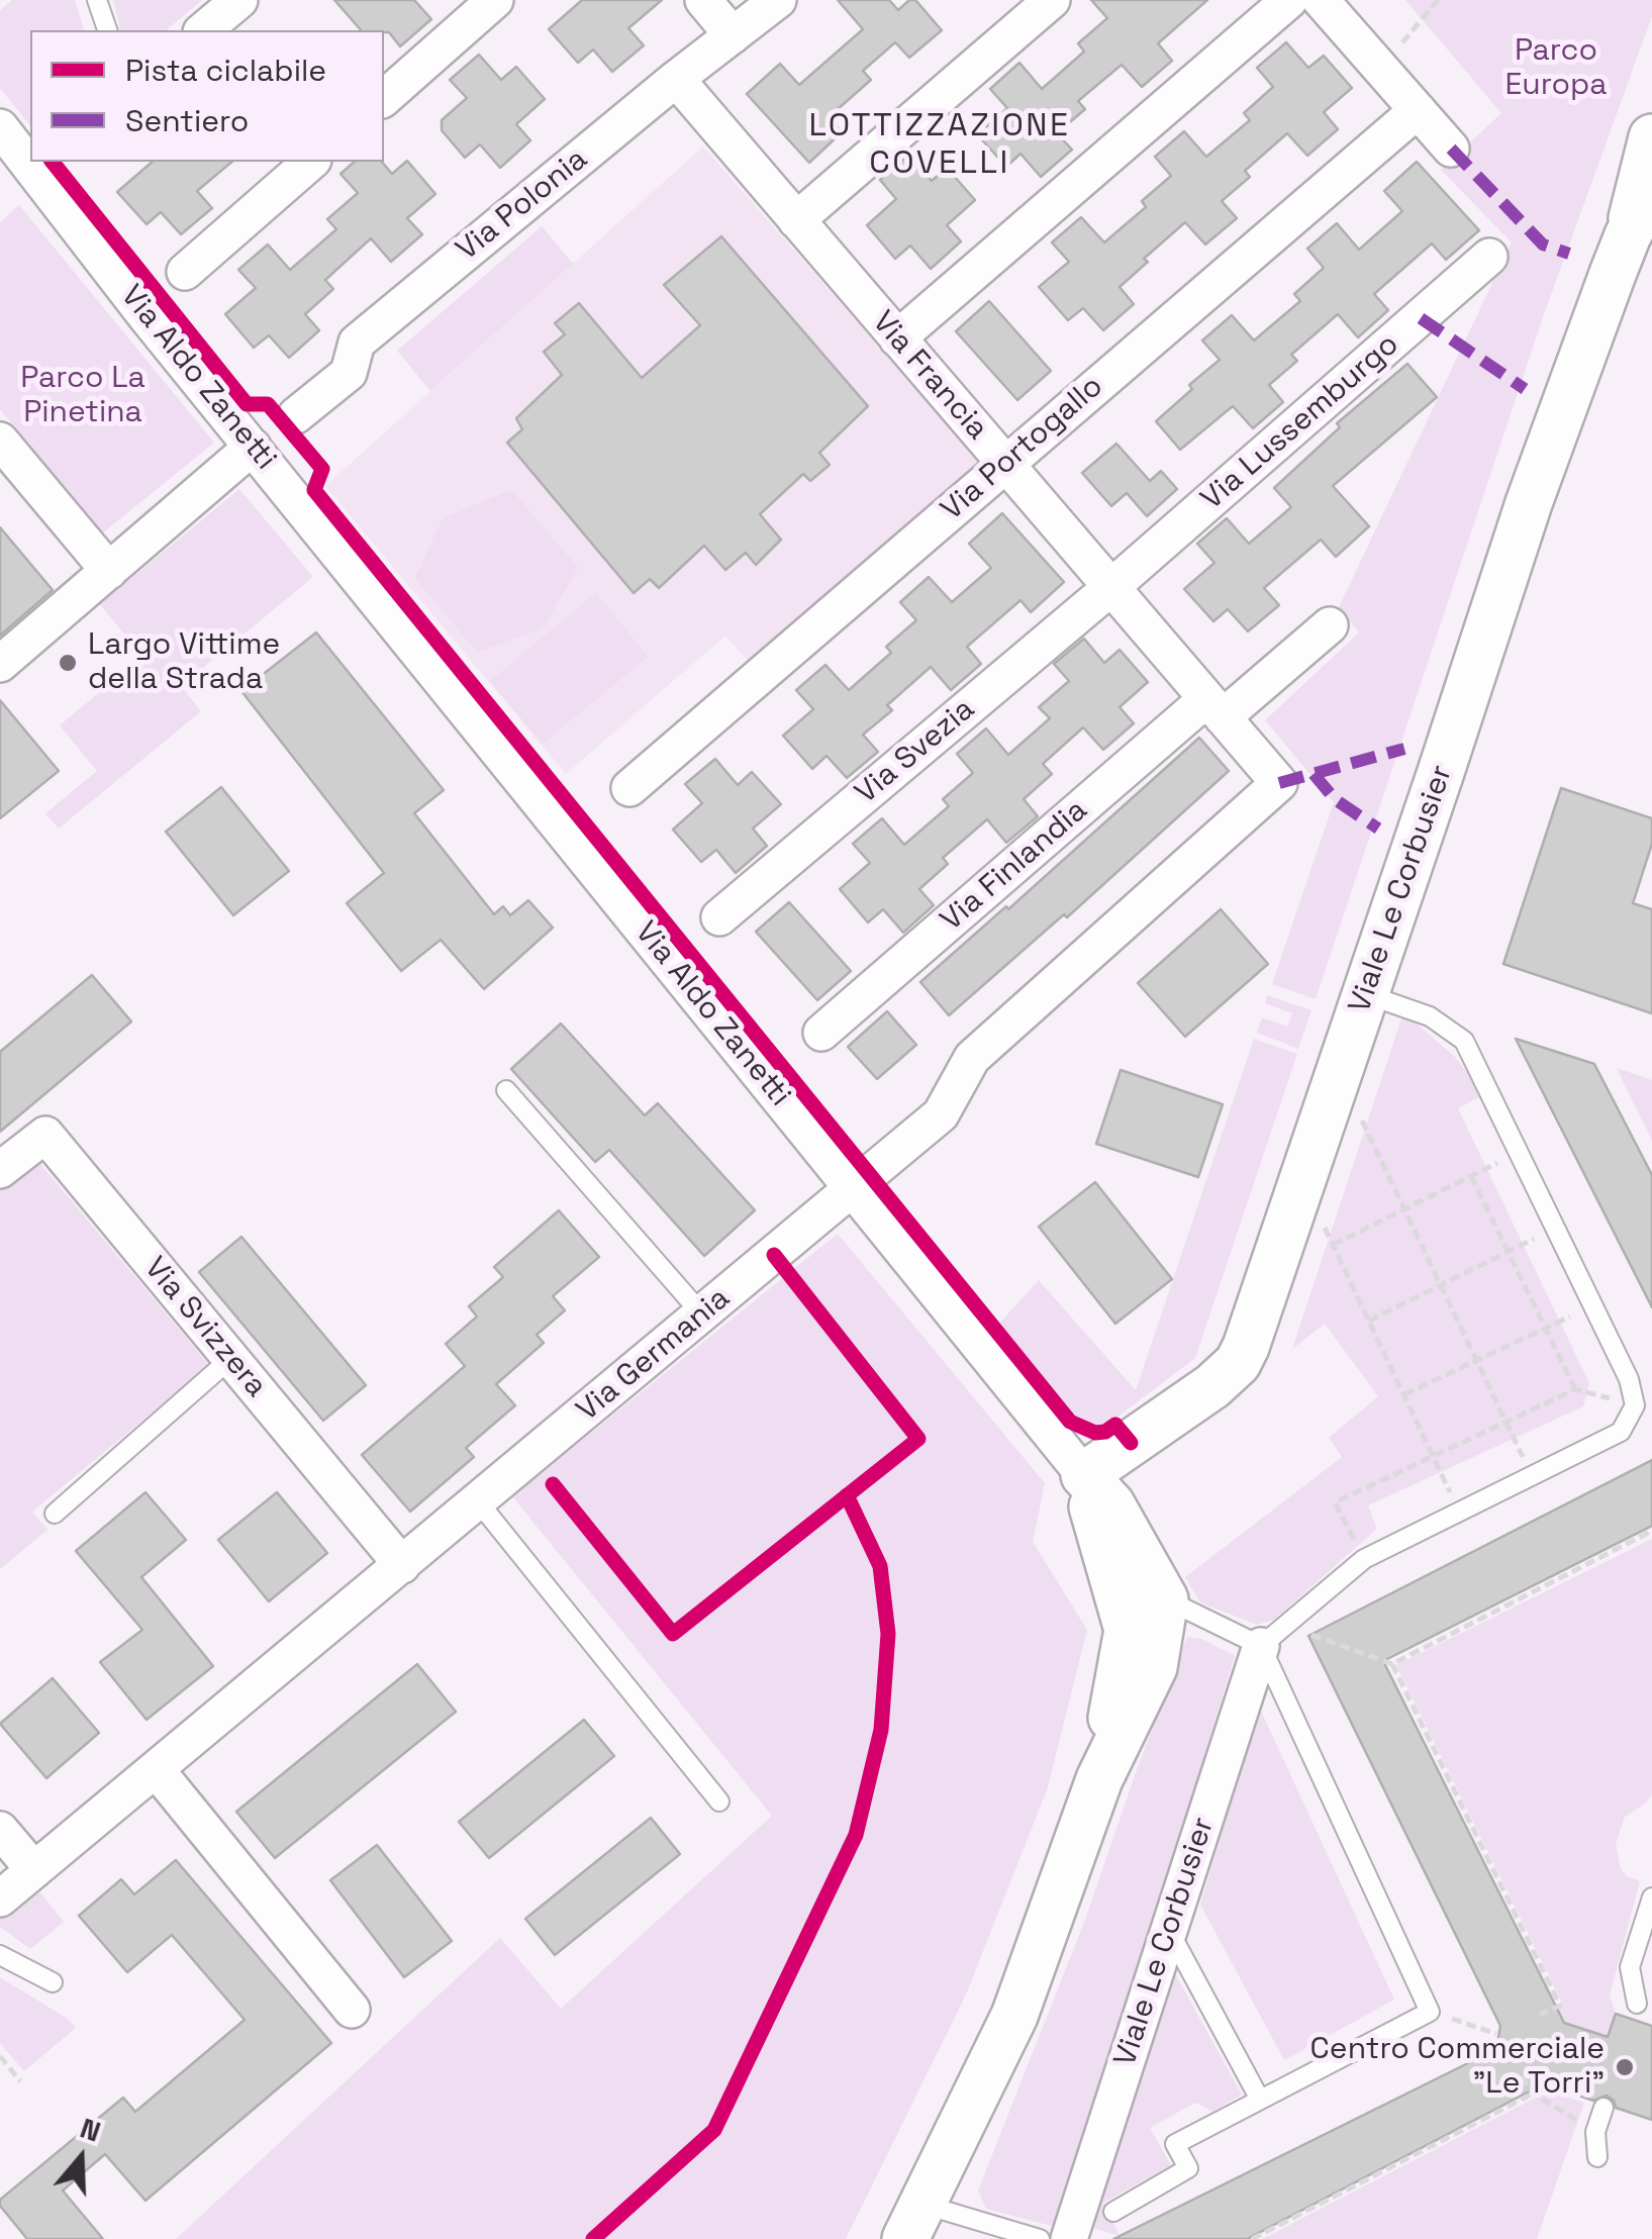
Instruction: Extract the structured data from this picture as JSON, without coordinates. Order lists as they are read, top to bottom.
{
  "streets": {
    "street": [
      "Via Polonia",
      "Via Francia",
      "Via Aldo Zanetti",
      "Via Lussemburgo",
      "Via Portogallo",
      "Via Svezia",
      "Via Finlandia",
      "Viale Le Corbusier",
      "Via Svizzera",
      "Via Germania"
    ]
  },
  "crossings": [
    ["Via Polonia", "Via Francia"],
    ["Via Francia", "Via Lussemburgo"],
    ["Via Francia", "Via Portogallo"],
    ["Via Francia", "Via Svezia"],
    ["Via Francia", "Via Finlandia"],
    ["Via Francia", "Via Germania"],
    ["Via Aldo Zanetti", "Viale Le Corbusier"],
    ["Via Aldo Zanetti", "Via Germania"],
    ["Via Lussemburgo", "Via Svezia"],
    ["Via Svizzera", "Via Germania"]
  ],
  "districts": ["LOTTIZZAZIONE COVELLI"],
  "parks": ["Parco Europa", "Parco La Pinetina"],
  "places": ["Largo Vittime della Strada", "Centro Commerciale \"Le Torri\""],
  "legend": ["Pista ciclabile", "Sentiero"],
  "north": "top"
}
